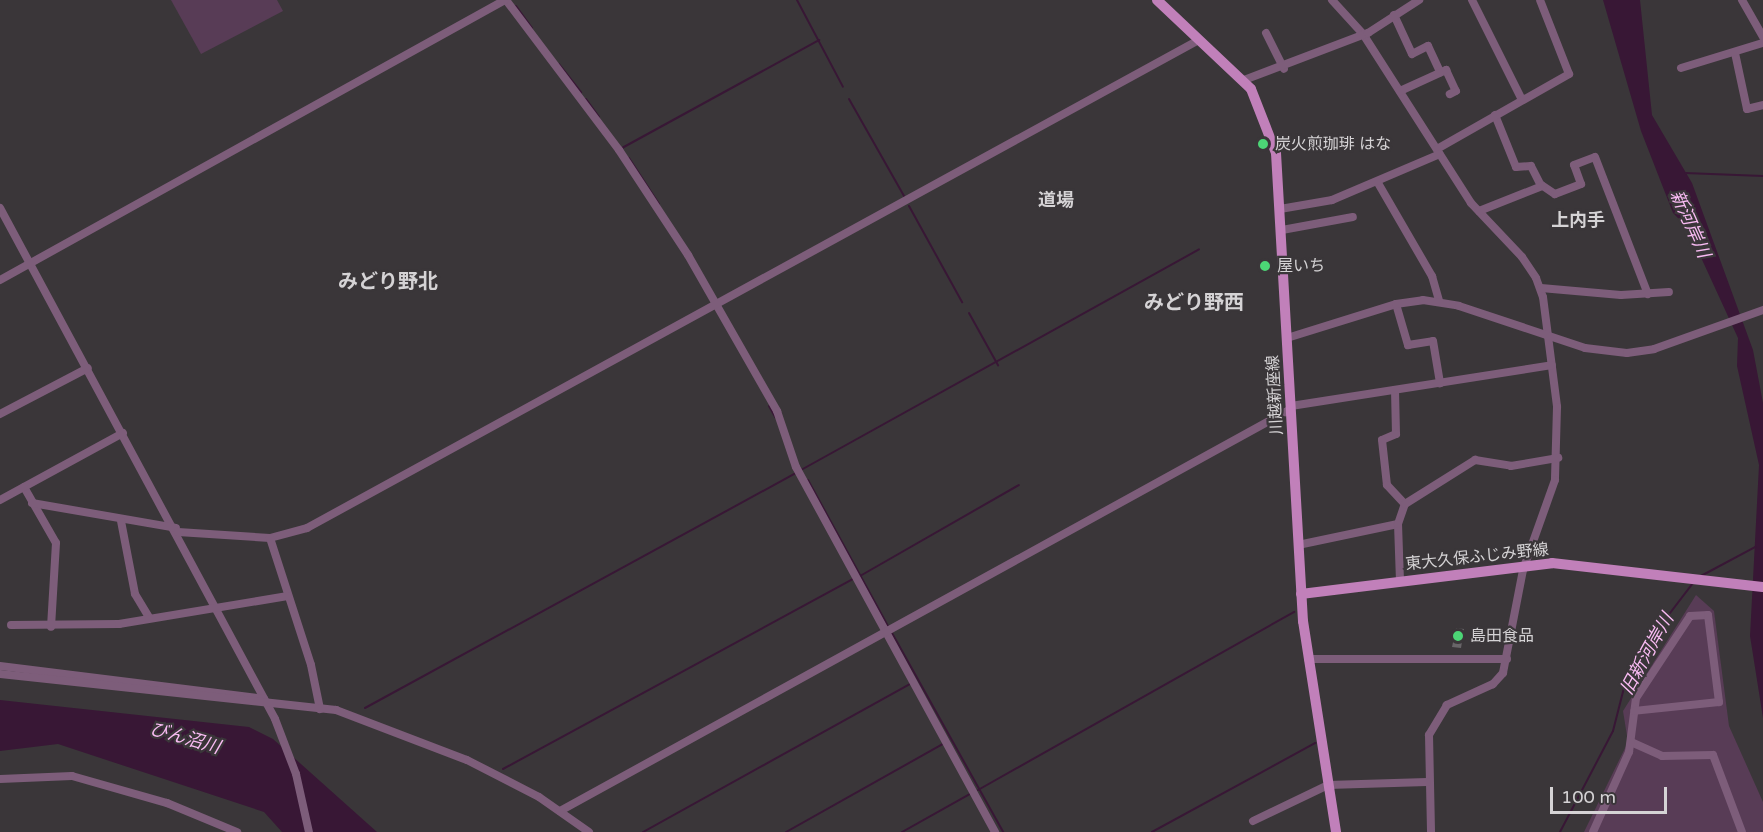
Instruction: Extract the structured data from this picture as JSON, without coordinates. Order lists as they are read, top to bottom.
{
  "streets": {
    "main road": ["川越新座線", "東大久保ふじみ野線"]
  },
  "crossings": [
    ["川越新座線", "東大久保ふじみ野線"]
  ],
  "districts": [
    "道場",
    "上内手",
    "みどり野北",
    "みどり野西"
  ],
  "water": ["新河岸川", "旧新河岸川", "びん沼川"],
  "places": ["炭火煎珈琲 はな", "屋いち", "島田食品"],
  "scale_bar": "100 m"
}
